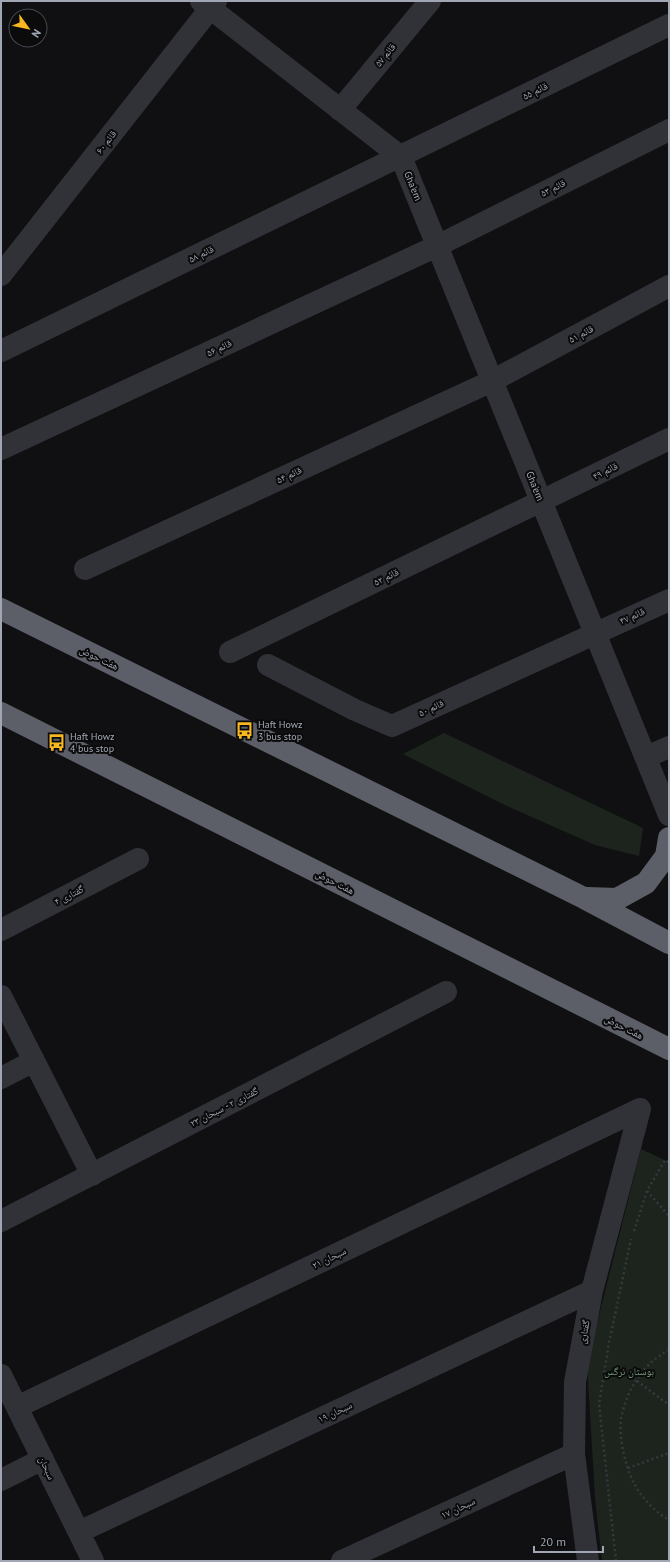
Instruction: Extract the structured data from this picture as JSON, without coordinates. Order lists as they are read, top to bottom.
{
  "streets": {
    "highway": ["هفت حوض"],
    "street": [
      "قائم ۵۷",
      "قائم ۵۵",
      "قائم ۶۰",
      "Gha'em",
      "قائم ۵۳",
      "قائم ۵۸",
      "قائم ۵۱",
      "قائم ۵۶",
      "قائم ۴۹",
      "قائم ۵۴",
      "قائم ۵۲",
      "قائم ۴۷",
      "قائم ۵۰",
      "گفتاری ۴",
      "گفتاری ۲ - سبحان ۲۳",
      "سبحان ۲۱",
      "گفتاری",
      "سبحان ۱۹",
      "سبحان",
      "سبحان ۱۷"
    ]
  },
  "crossings": [
    ["قائم ۵۵", "Gha'em"],
    ["قائم ۵۵", "قائم ۵۸"],
    ["Gha'em", "قائم ۵۳"],
    ["Gha'em", "قائم ۵۸"],
    ["Gha'em", "قائم ۵۱"],
    ["Gha'em", "قائم ۵۶"],
    ["Gha'em", "قائم ۴۹"],
    ["Gha'em", "قائم ۵۴"],
    ["Gha'em", "قائم ۵۲"],
    ["Gha'em", "قائم ۴۷"],
    ["Gha'em", "قائم ۵۰"],
    ["قائم ۵۳", "قائم ۵۶"],
    ["قائم ۵۱", "قائم ۵۴"],
    ["قائم ۴۹", "قائم ۵۲"],
    ["قائم ۴۷", "قائم ۵۰"],
    ["سبحان ۲۱", "گفتاری"],
    ["سبحان ۲۱", "سبحان"],
    ["گفتاری", "سبحان ۱۹"],
    ["گفتاری", "سبحان ۱۷"],
    ["سبحان ۱۹", "سبحان"]
  ],
  "parks": ["بوستان نرگس"],
  "places": {
    "bus stop": ["Haft Howz 3 bus stop", "Haft Howz 4 bus stop"]
  },
  "scale_bar": "20 m",
  "north": "bottom right"
}
